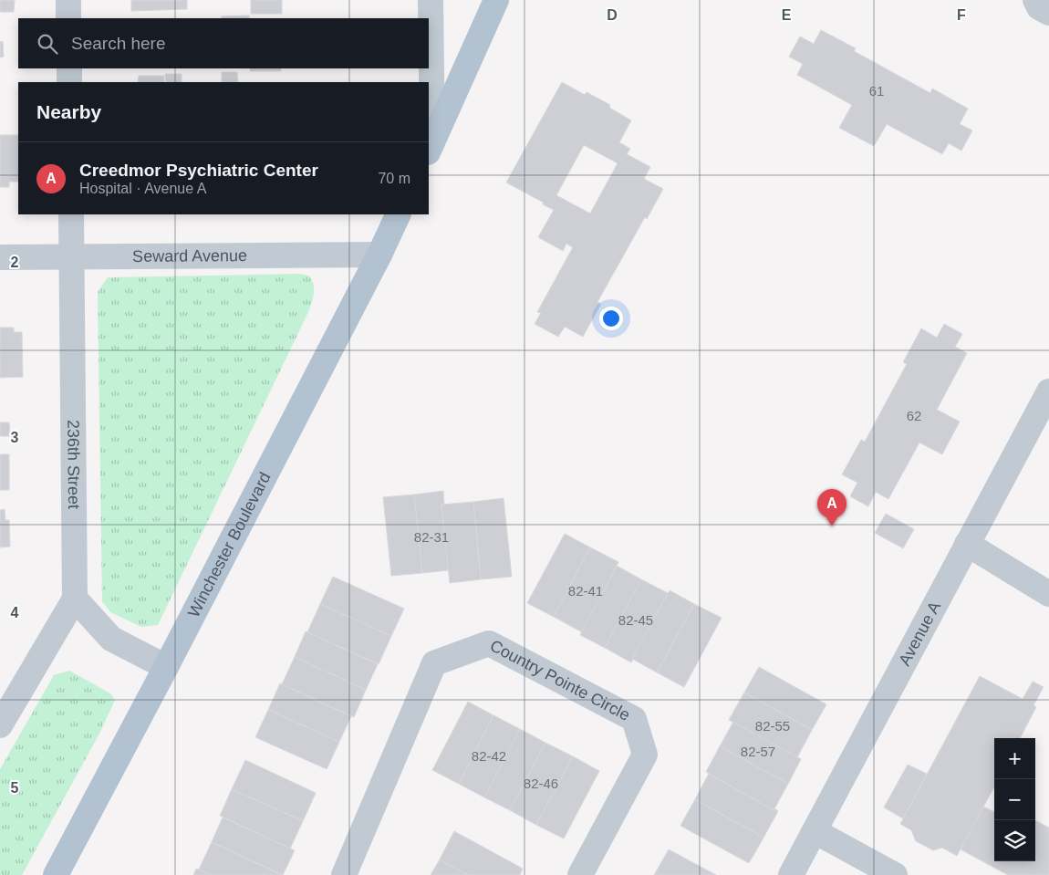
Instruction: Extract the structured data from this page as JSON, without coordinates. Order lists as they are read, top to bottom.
{
  "streets": {
    "main road": ["Winchester Boulevard"],
    "street": [
      "Seward Avenue",
      "236th Street",
      "Avenue A",
      "Country Pointe Circle"
    ]
  },
  "crossings": [
    ["Seward Avenue", "236th Street"],
    ["Seward Avenue", "Winchester Boulevard"]
  ],
  "house_numbers": [
    "61",
    "62",
    "82-31",
    "82-41",
    "82-45",
    "82-55",
    "82-57",
    "82-42",
    "82-46"
  ],
  "page": {
    "search": "Search here",
    "heading": "Nearby",
    "list": [
      {
        "mark": "A",
        "name": "Creedmor Psychiatric Center",
        "note": "Hospital · Avenue A",
        "value": "70 m"
      }
    ],
    "pins": "A",
    "map_buttons": ["+", "−"]
  },
  "grid": {
    "columns": ["D", "E", "F"],
    "rows": [
      "2",
      "3",
      "4",
      "5"
    ]
  }
}
